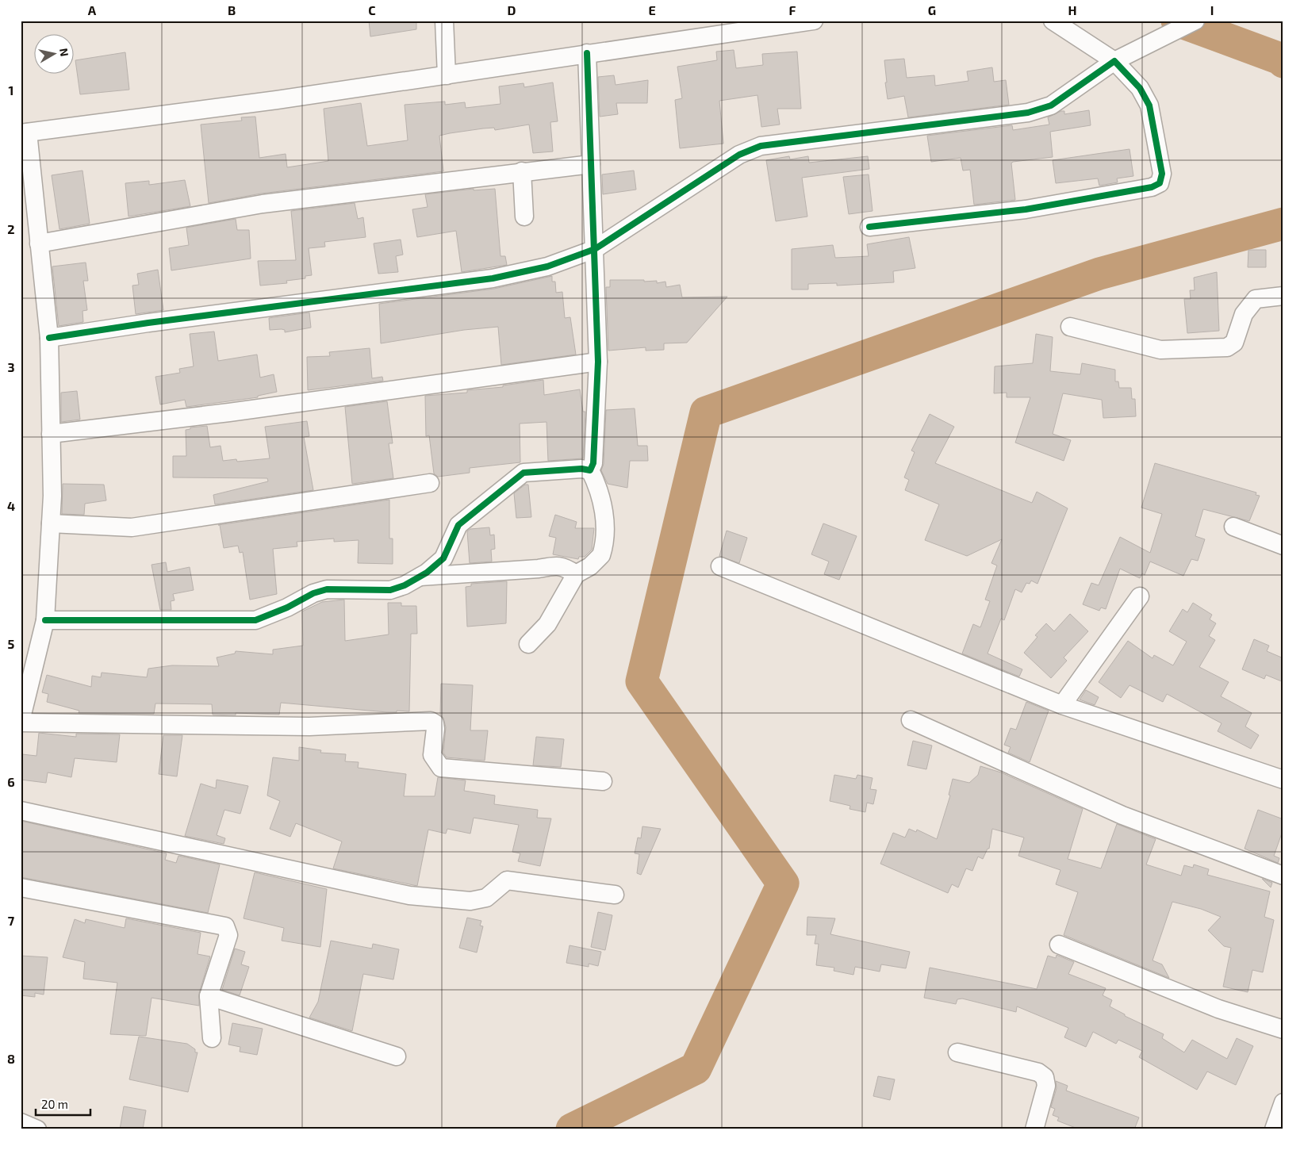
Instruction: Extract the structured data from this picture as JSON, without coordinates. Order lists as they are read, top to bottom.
{
  "scale_bar": "20 m",
  "north": "right",
  "grid": {
    "columns": [
      "A",
      "B",
      "C",
      "D",
      "E",
      "F",
      "G",
      "H",
      "I"
    ],
    "rows": [
      "1",
      "2",
      "3",
      "4",
      "5",
      "6",
      "7",
      "8"
    ]
  }
}
